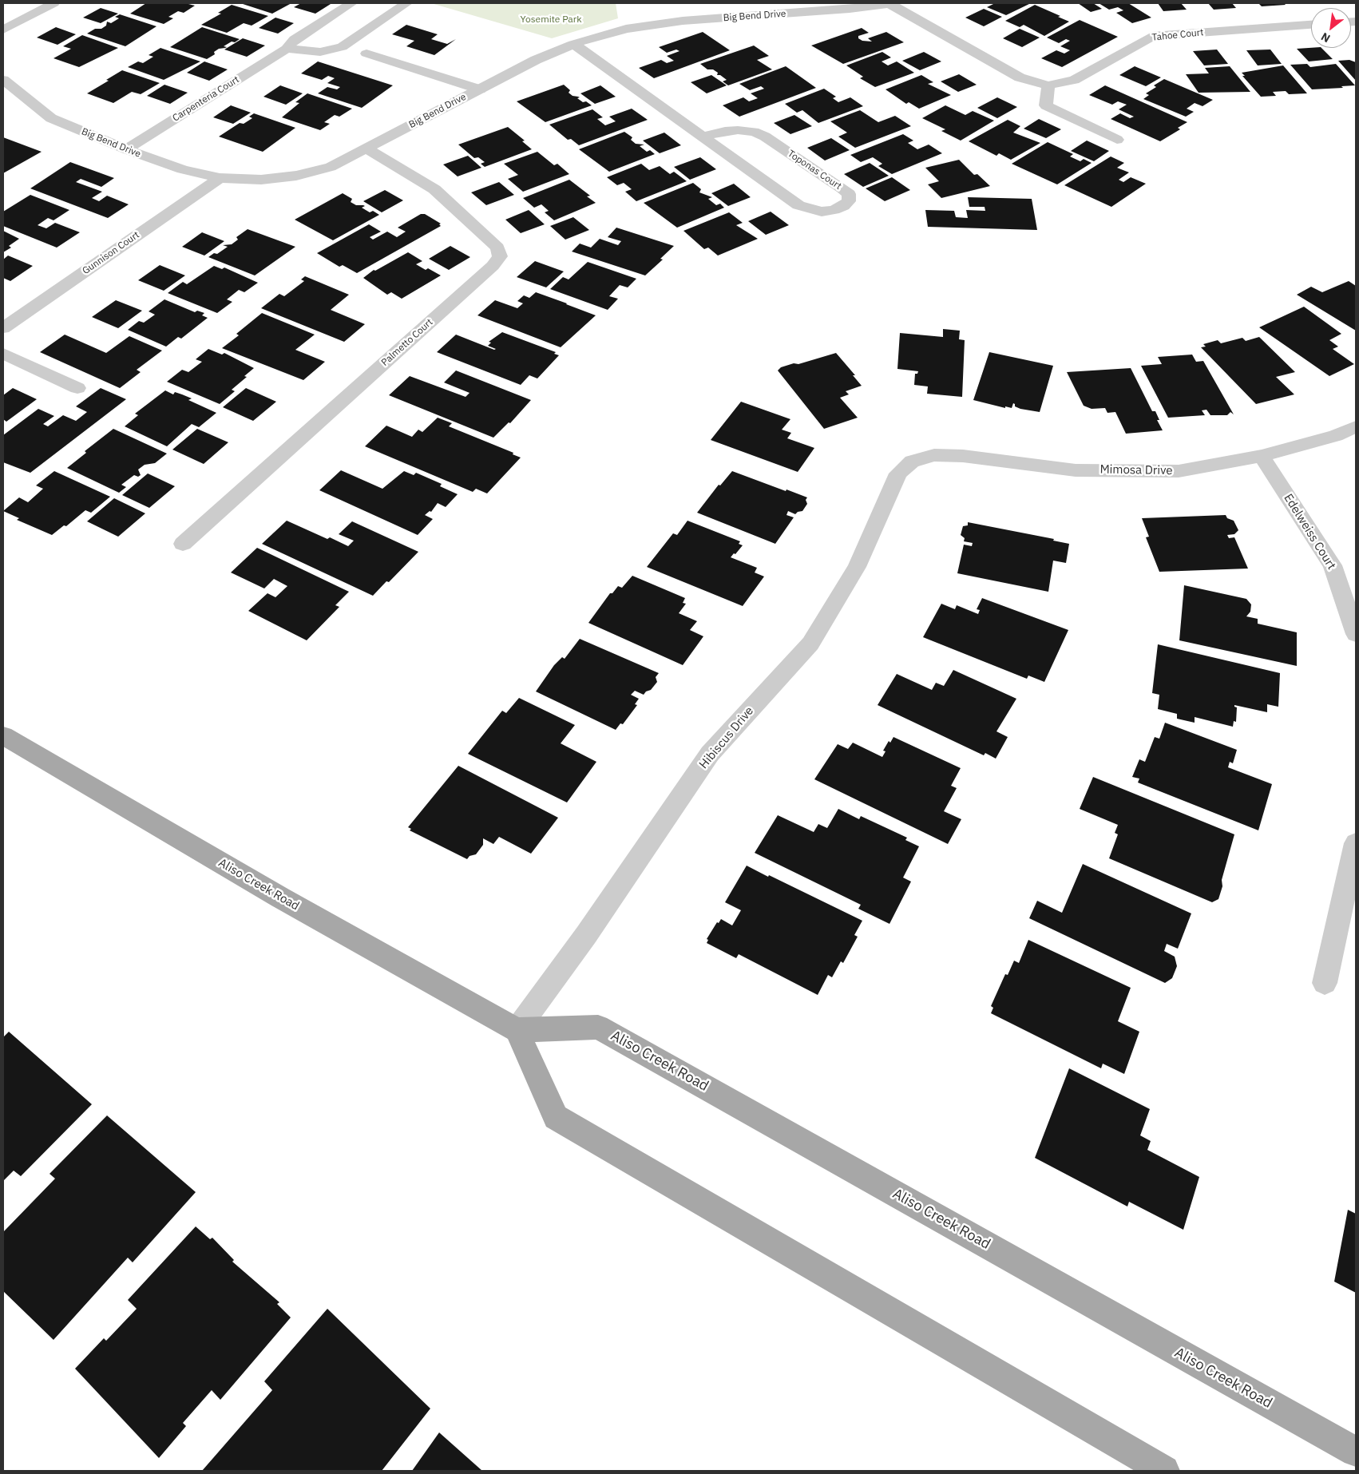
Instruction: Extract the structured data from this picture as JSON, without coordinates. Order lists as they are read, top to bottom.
{
  "streets": {
    "main road": ["Aliso Creek Road"],
    "street": [
      "Big Bend Drive",
      "Tahoe Court",
      "Carpenteria Court",
      "Toponas Court",
      "Gunnison Court",
      "Palmetto Court",
      "Mimosa Drive",
      "Edelweiss Court",
      "Hibiscus Drive"
    ]
  },
  "crossings": [
    ["Big Bend Drive", "Tahoe Court"],
    ["Big Bend Drive", "Carpenteria Court"],
    ["Big Bend Drive", "Toponas Court"],
    ["Big Bend Drive", "Gunnison Court"],
    ["Big Bend Drive", "Palmetto Court"],
    ["Mimosa Drive", "Edelweiss Court"],
    ["Mimosa Drive", "Hibiscus Drive"],
    ["Hibiscus Drive", "Aliso Creek Road"]
  ],
  "parks": ["Yosemite Park"],
  "north": "bottom left"
}
